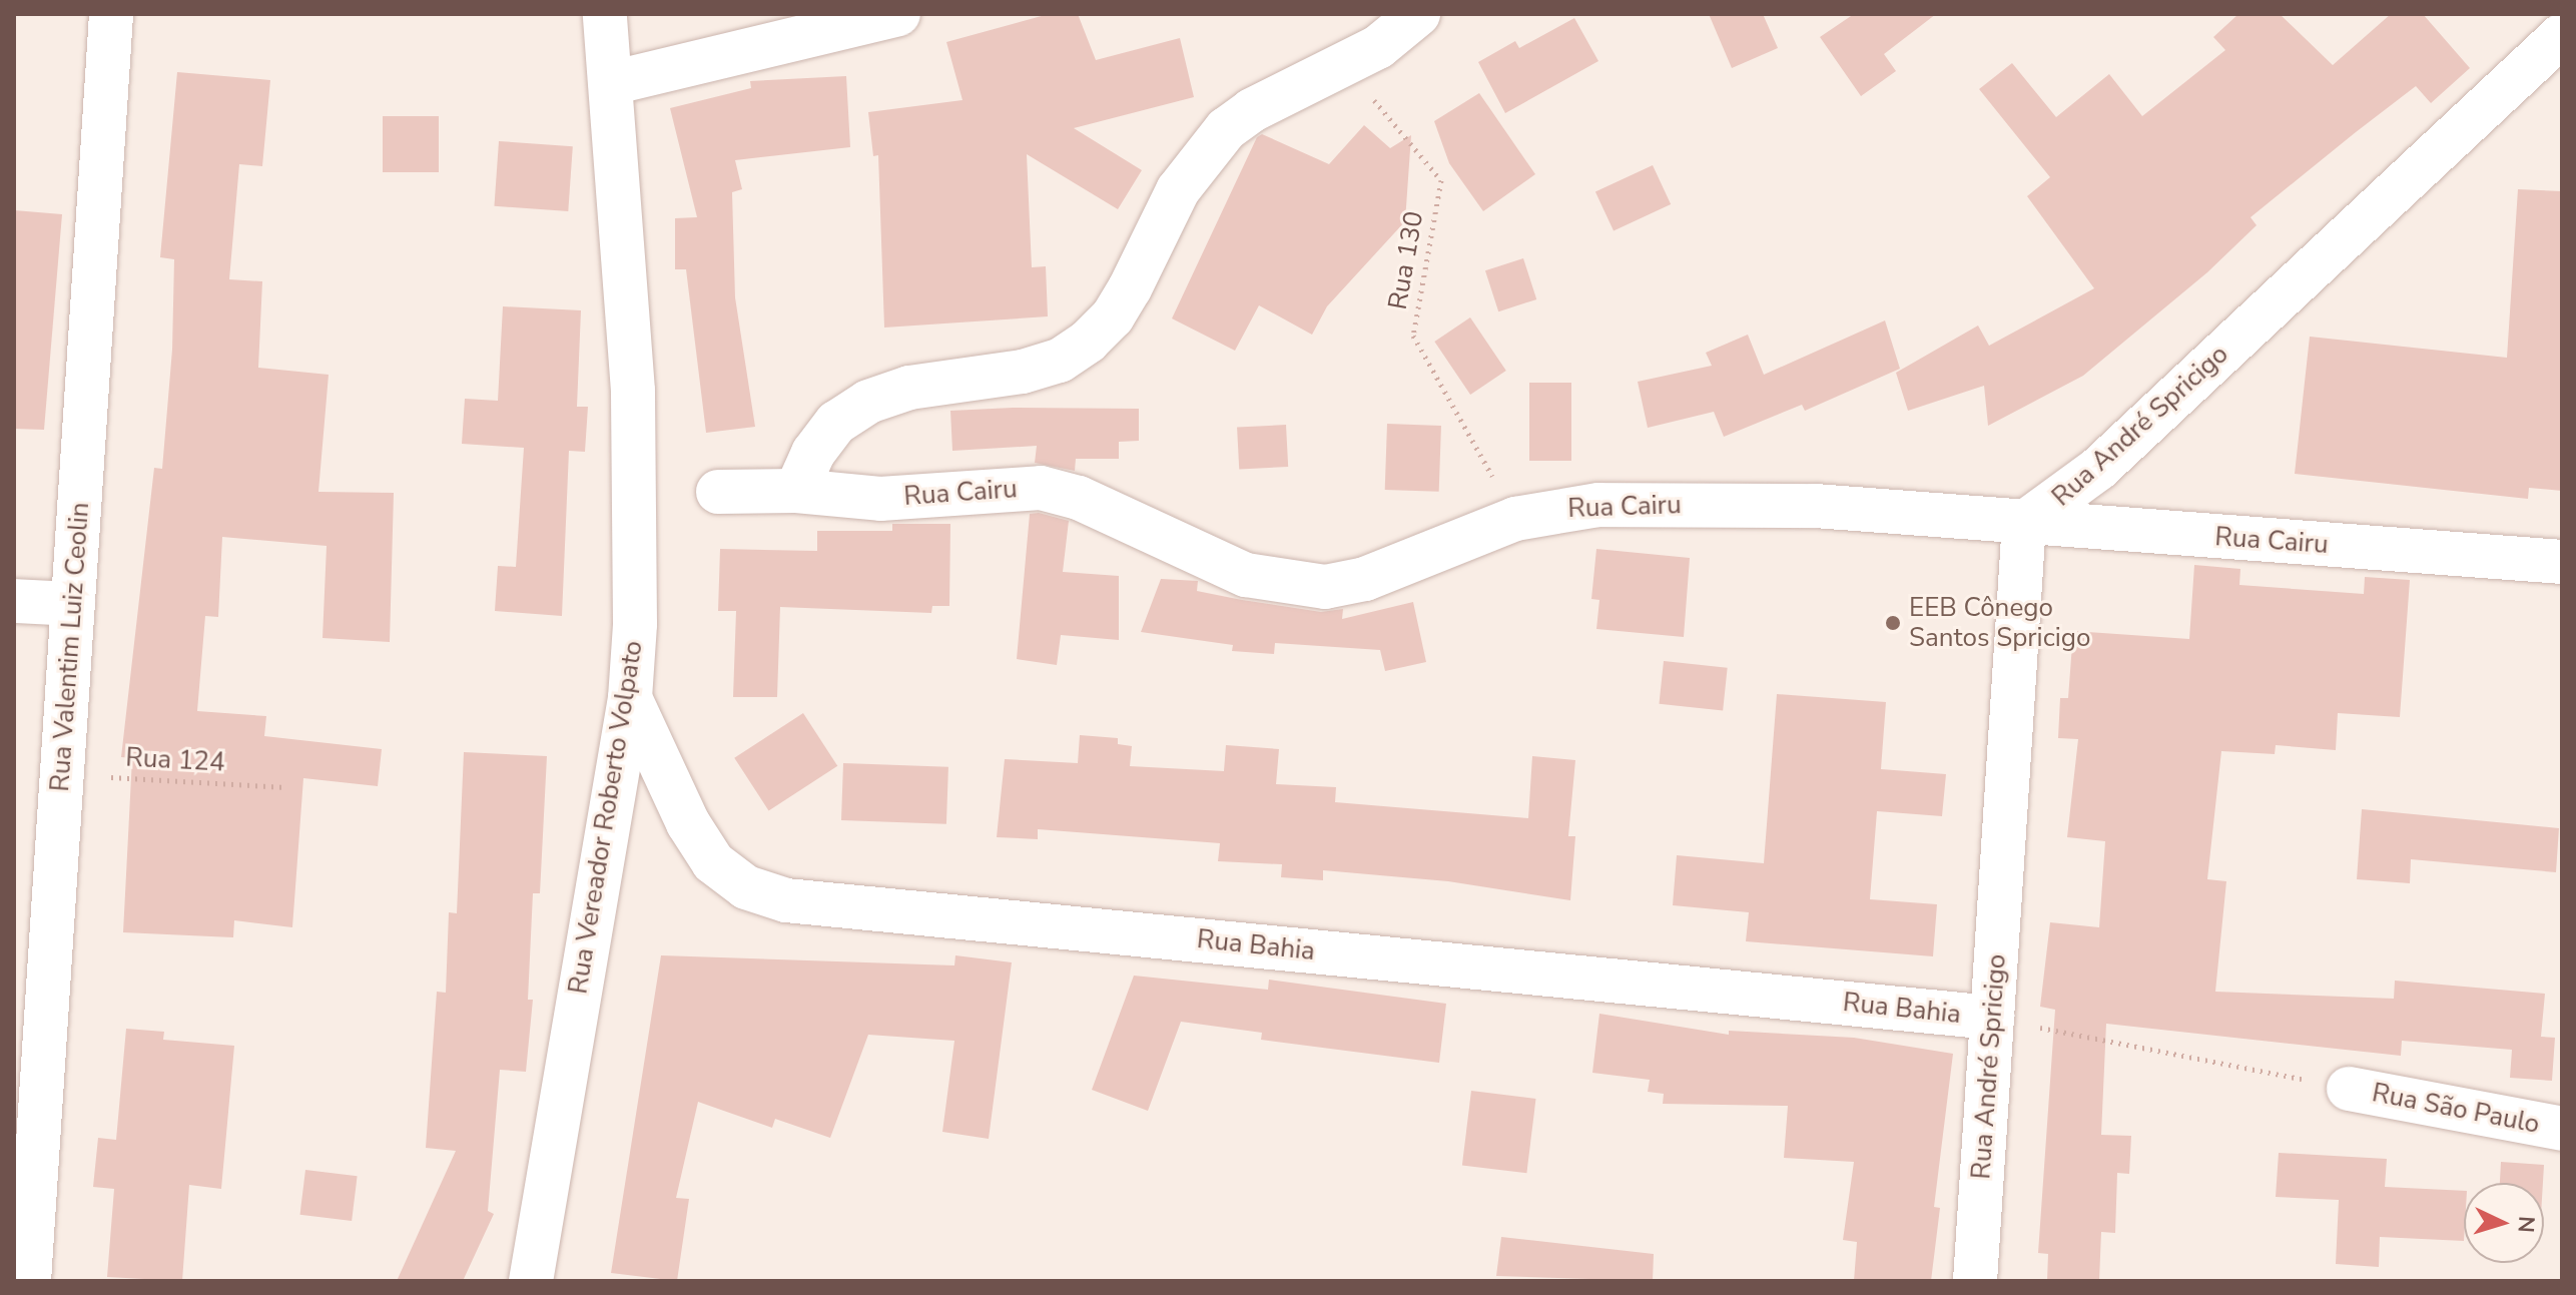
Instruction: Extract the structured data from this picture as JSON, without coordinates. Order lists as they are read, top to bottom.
{
  "streets": {
    "street": [
      "Rua André Spricigo",
      "Rua Cairu",
      "Rua Valentim Luiz Ceolin",
      "Rua Vereador Roberto Volpato",
      "Rua Bahia",
      "Rua São Paulo"
    ],
    "path": ["Rua 130", "Rua 124"]
  },
  "crossings": [
    ["Rua 130", "Rua Cairu"],
    ["Rua André Spricigo", "Rua Cairu"],
    ["Rua André Spricigo", "Rua Bahia"],
    ["Rua Valentim Luiz Ceolin", "Rua 124"],
    ["Rua Vereador Roberto Volpato", "Rua Bahia"]
  ],
  "places": ["EEB Cônego Santos Spricigo"],
  "north": "right"
}
